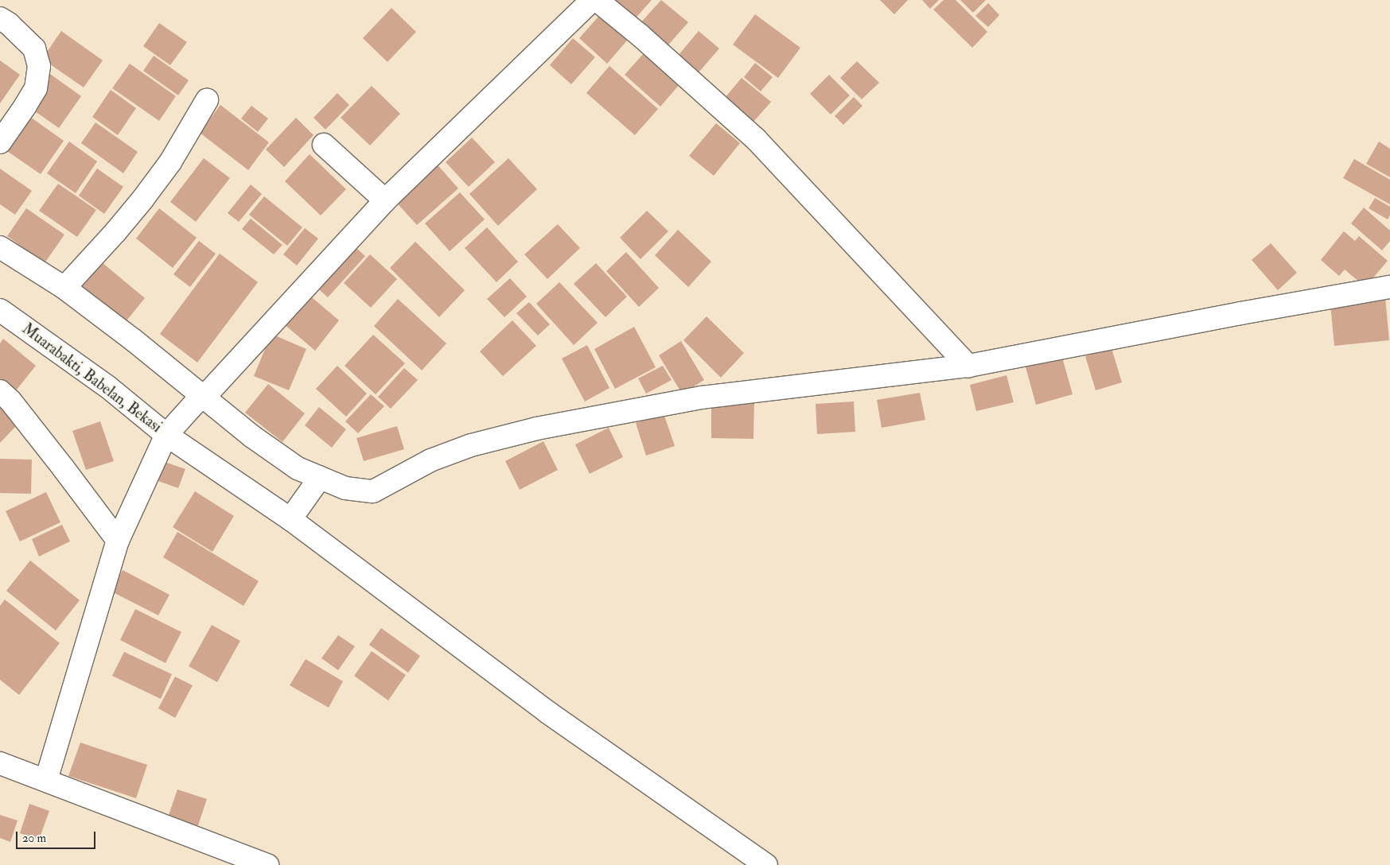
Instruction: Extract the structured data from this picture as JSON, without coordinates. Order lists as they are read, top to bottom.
{
  "streets": {
    "street": ["Muarabakti, Babelan, Bekasi"]
  },
  "scale_bar": "20 m"
}
